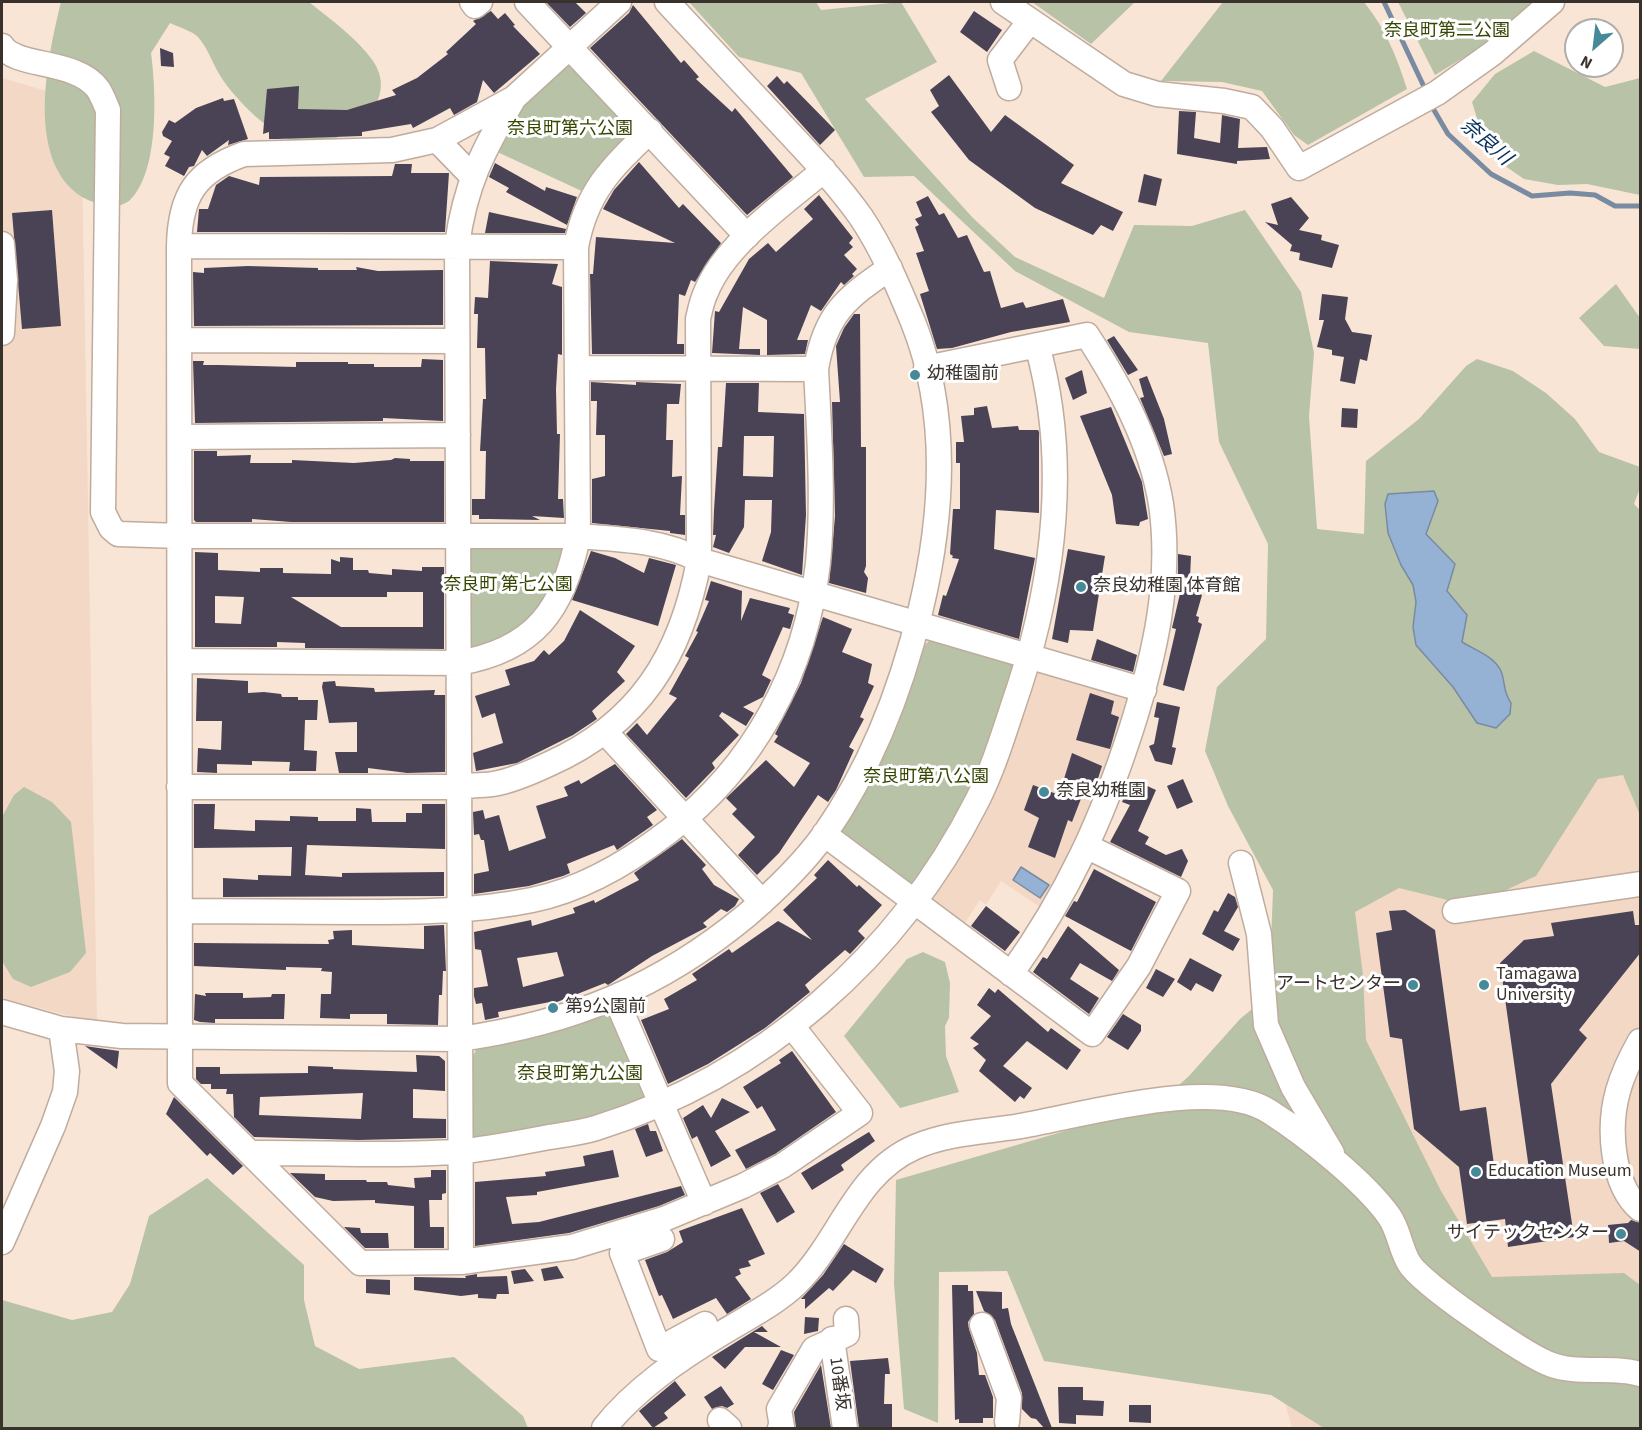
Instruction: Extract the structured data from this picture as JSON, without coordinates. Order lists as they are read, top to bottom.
{
  "streets": {
    "street": ["10番坂"]
  },
  "water": ["奈良川"],
  "parks": [
    "奈良町第二公園",
    "奈良町第六公園",
    "奈良町 第七公園",
    "奈良町第八公園",
    "奈良町第九公園"
  ],
  "places": [
    "幼稚園前",
    "奈良幼稚園 体育館",
    "奈良幼稚園",
    "アートセンター",
    "Tamagawa University",
    "第9公園前",
    "Education Museum",
    "サイテックセンター"
  ],
  "north": "bottom left"
}
